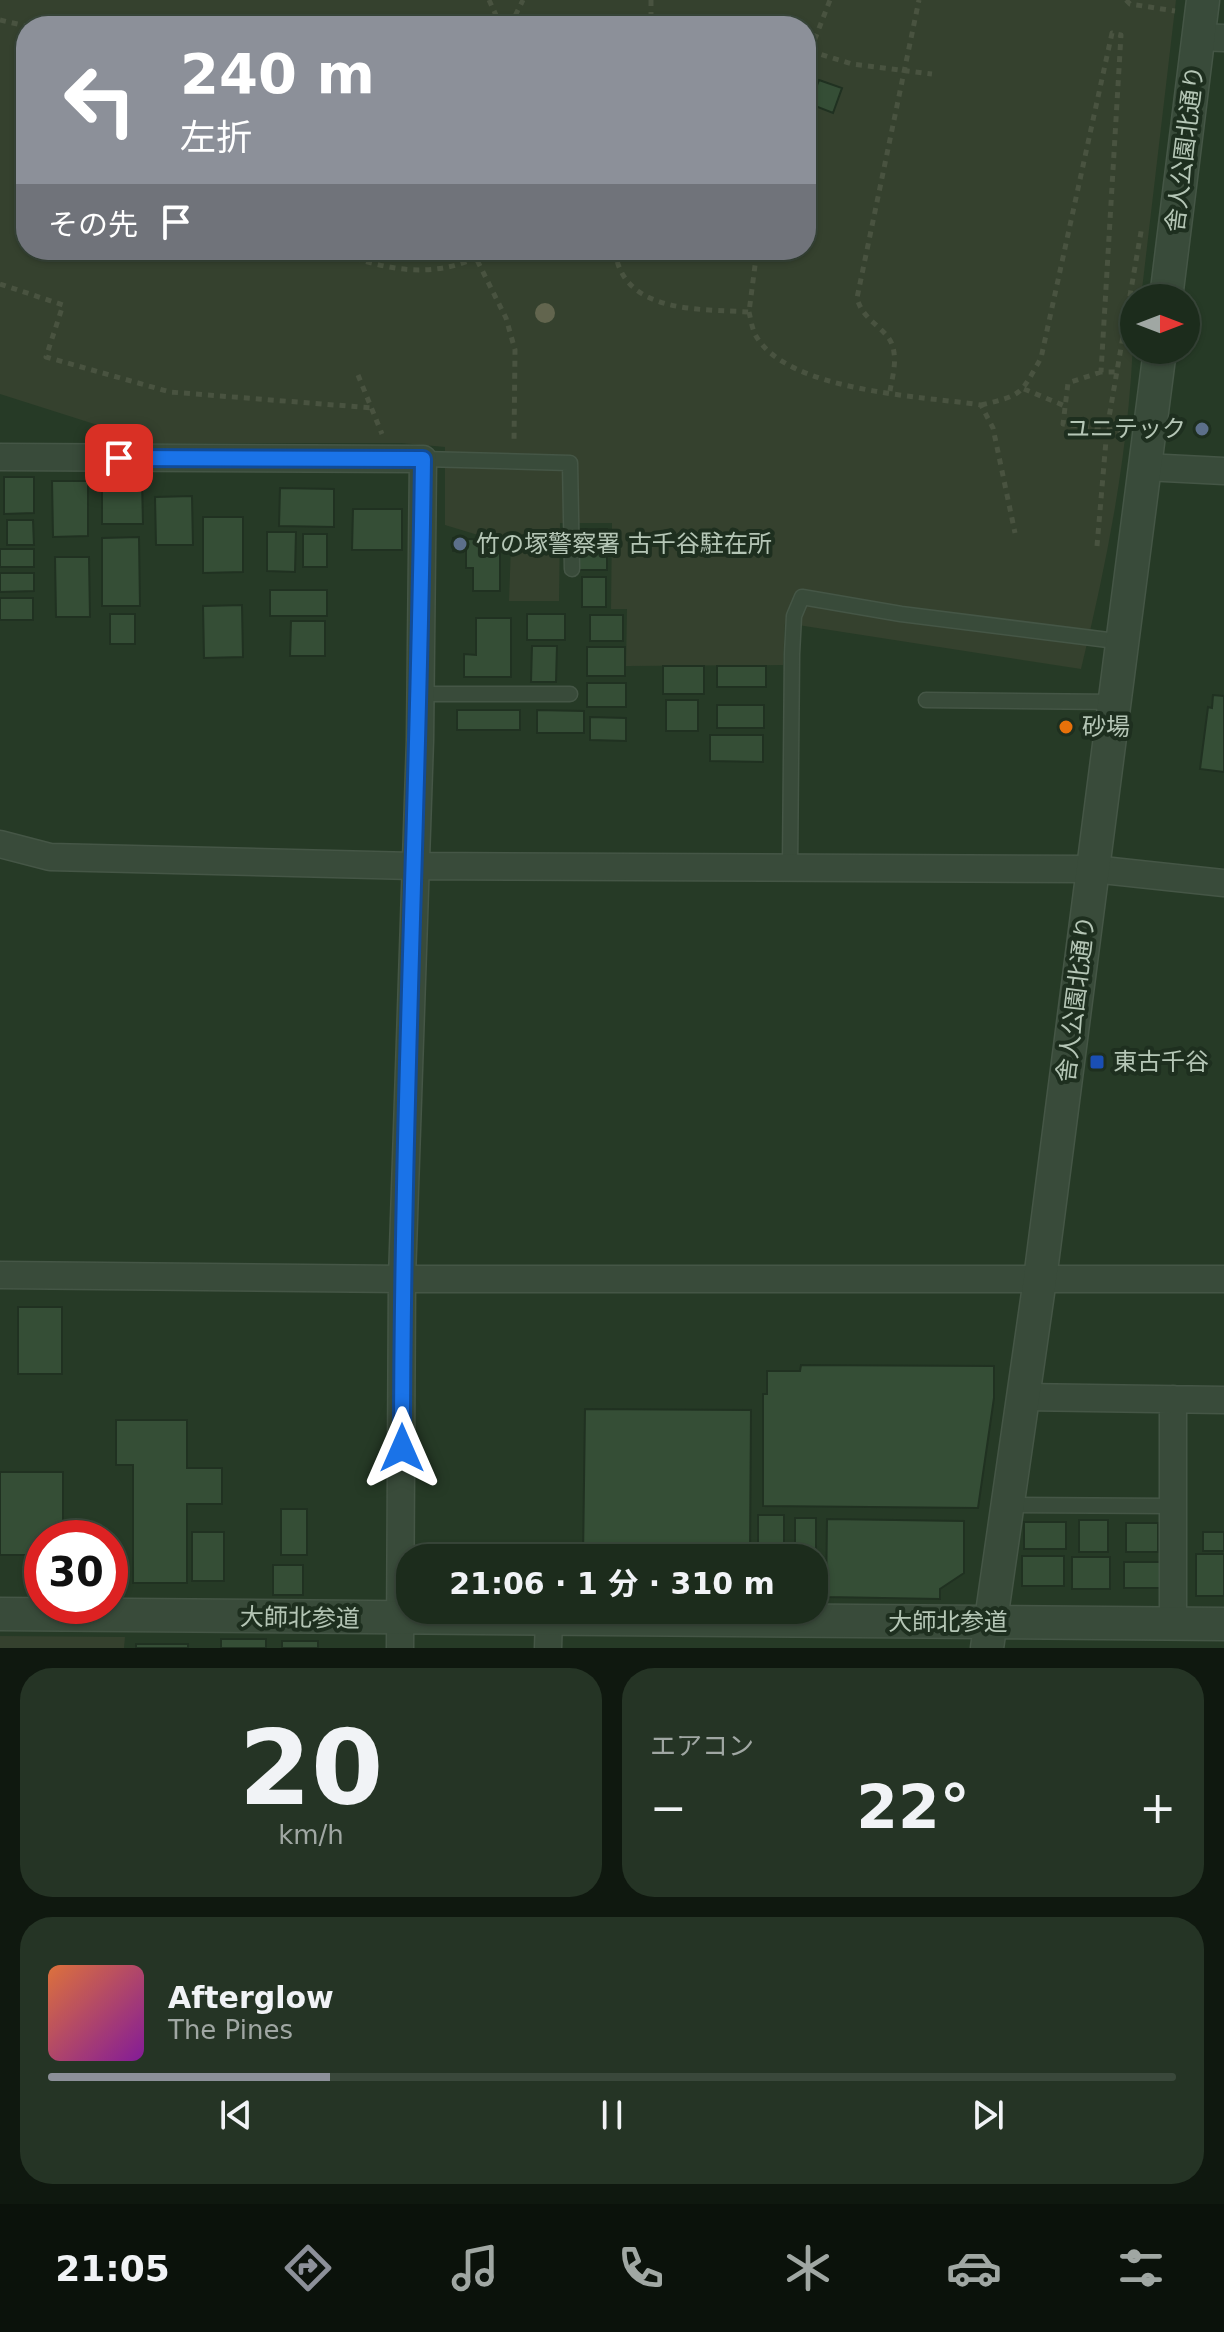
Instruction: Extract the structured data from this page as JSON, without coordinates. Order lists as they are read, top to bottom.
{
  "streets": {
    "street": ["舎人公園北通り", "大師北参道"]
  },
  "crossings": [
    ["舎人公園北通り", "大師北参道"]
  ],
  "places": {
    "other": ["ユニテック", "竹の塚警察署 古千谷駐在所", "砂場"],
    "transit": ["東古千谷"]
  },
  "north": "right",
  "page": {
    "turn": ["240 m", "左折"],
    "then": "その先",
    "limit": "30",
    "trip": "21:06 · 1 分 · 310 m",
    "tile": [
      ["20", "km/h"],
      "エアコン"
    ],
    "heat": ["−", "22°", "+"],
    "song": ["Afterglow", "The Pines"],
    "tabs": "21:05"
  }
}
